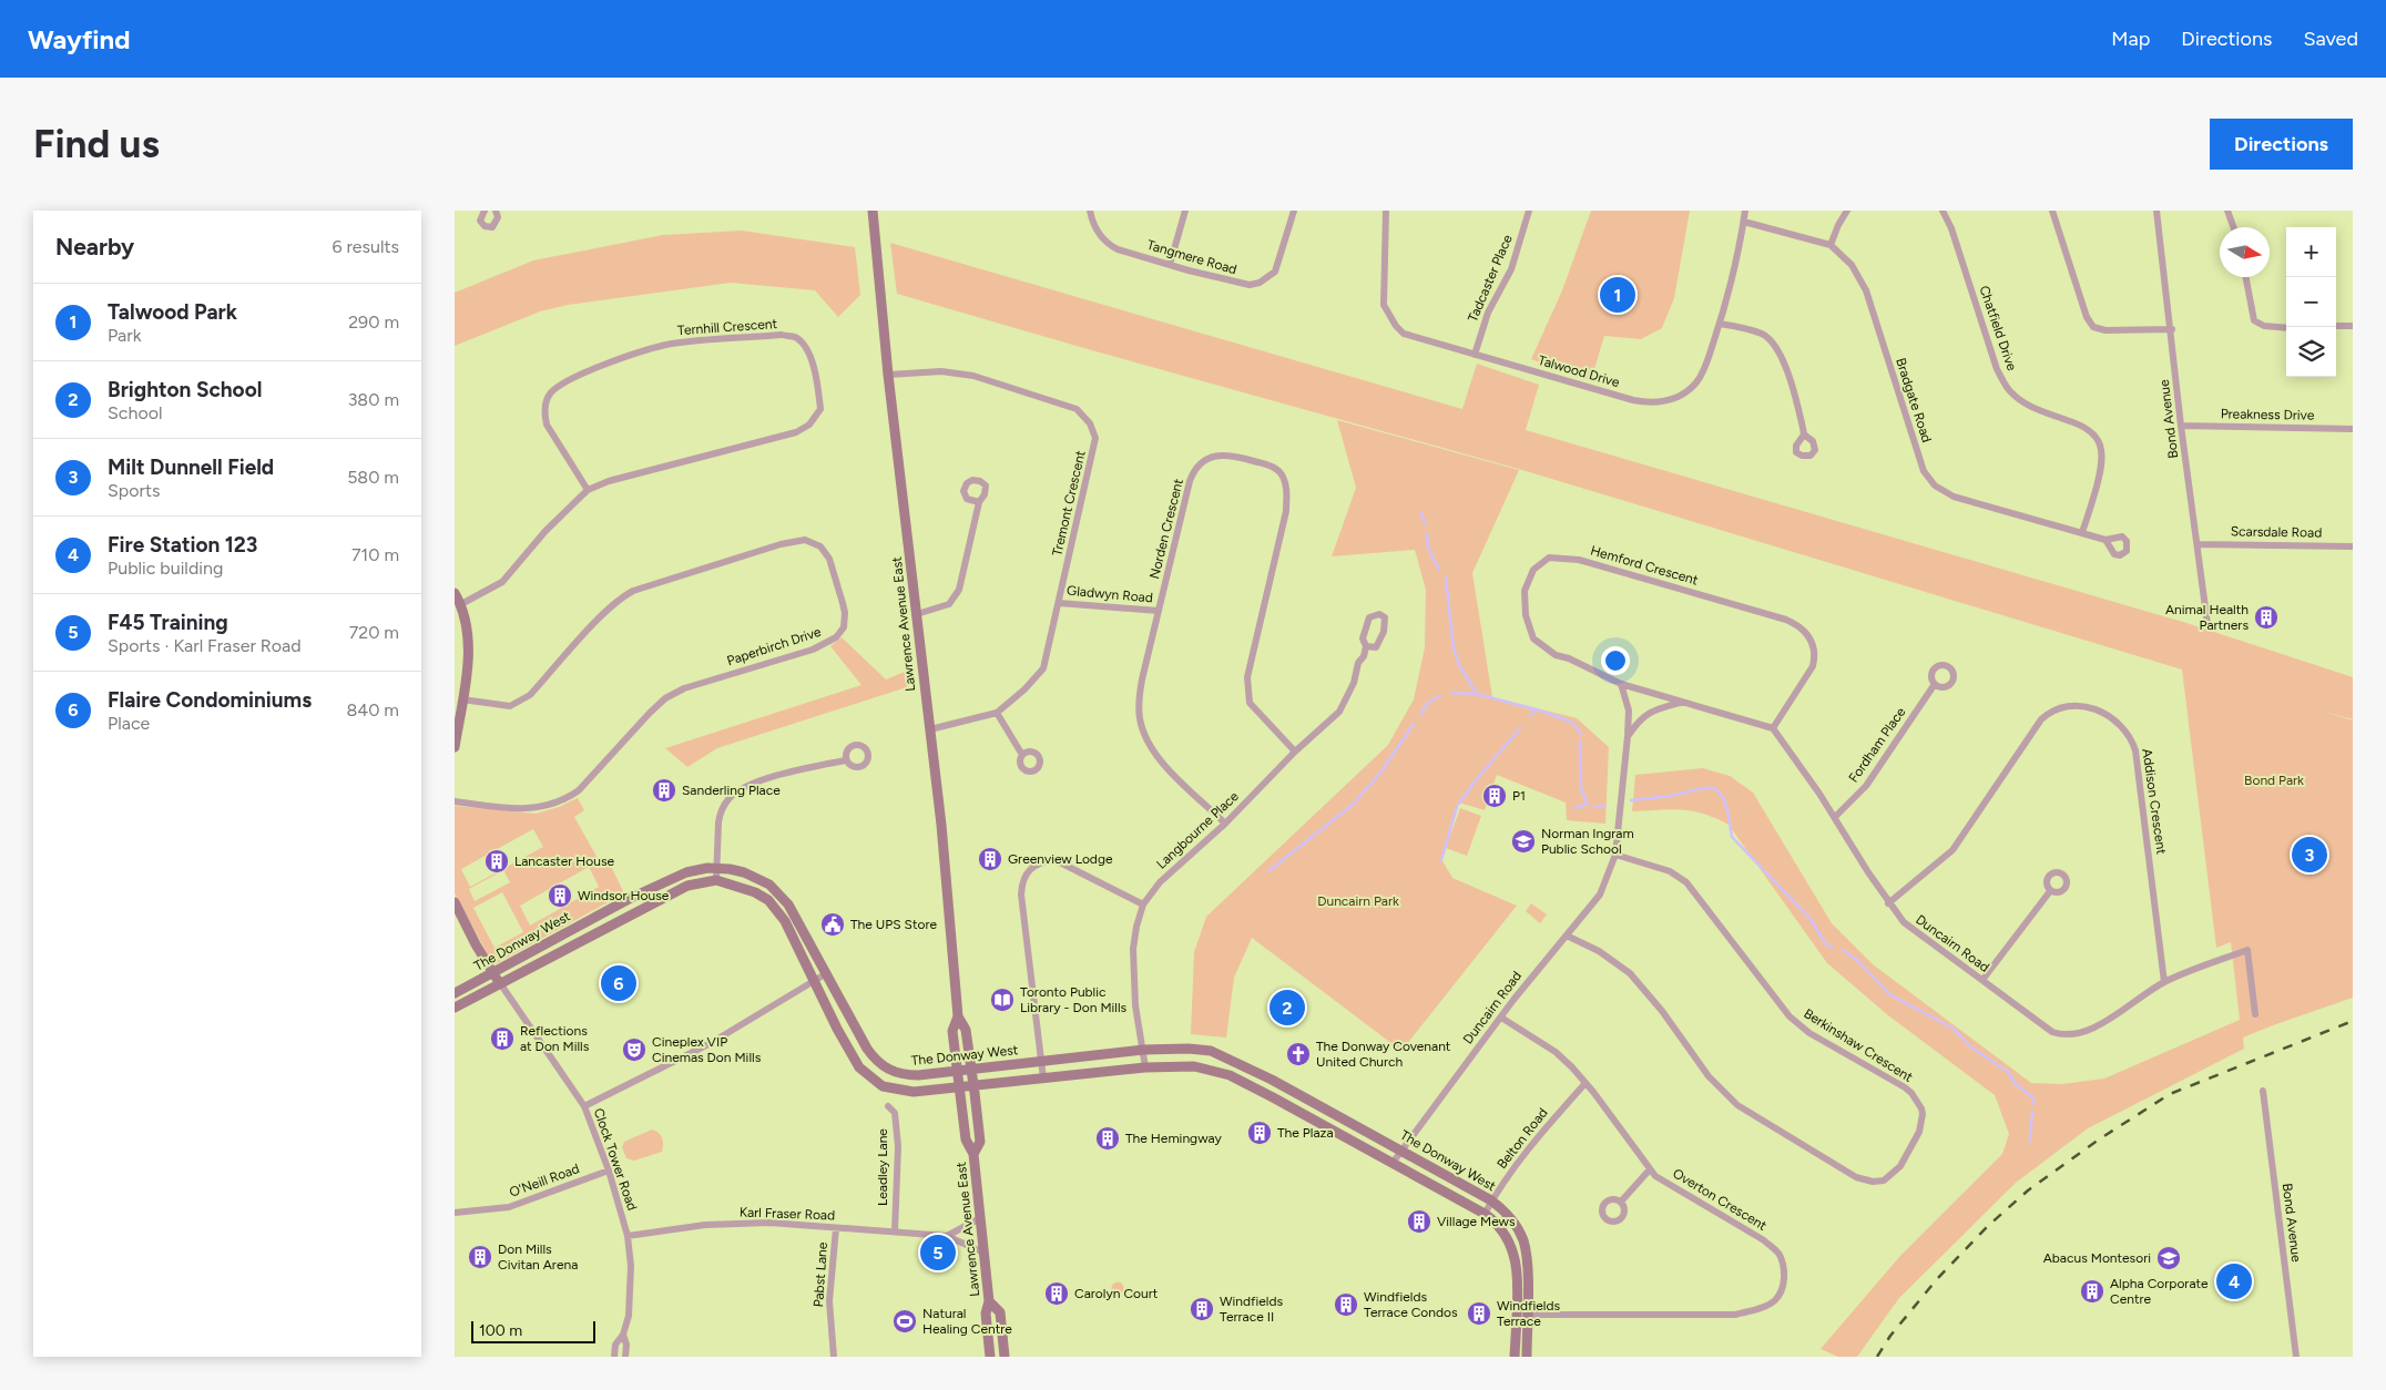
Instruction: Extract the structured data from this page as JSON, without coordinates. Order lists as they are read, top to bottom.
{
  "streets": {
    "street": [
      "Tangmere Road",
      "Tadcaster Place",
      "Ternhill Crescent",
      "Chatfield Drive",
      "Talwood Drive",
      "Bradgate Road",
      "Preakness Drive",
      "Bond Avenue",
      "Tremont Crescent",
      "Norden Crescent",
      "Scarsdale Road",
      "Hemford Crescent",
      "Gladwyn Road",
      "Lawrence Avenue East",
      "Paperbirch Drive",
      "Fordham Place",
      "Addison Crescent",
      "Langbourne Place",
      "The Donway West",
      "Duncairn Road",
      "Berkinshaw Crescent",
      "Belton Road",
      "Clock Tower Road",
      "Leadley Lane",
      "O'Neill Road",
      "Overton Crescent",
      "Karl Fraser Road",
      "Pabst Lane"
    ]
  },
  "crossings": [
    ["Tadcaster Place", "Talwood Drive"],
    ["Chatfield Drive", "Bradgate Road"],
    ["Talwood Drive", "Bradgate Road"],
    ["Preakness Drive", "Bond Avenue"],
    ["Bond Avenue", "Scarsdale Road"],
    ["Tremont Crescent", "Gladwyn Road"],
    ["Tremont Crescent", "Lawrence Avenue East"],
    ["Norden Crescent", "Gladwyn Road"],
    ["Norden Crescent", "Langbourne Place"],
    ["Hemford Crescent", "Duncairn Road"],
    ["Lawrence Avenue East", "The Donway West"],
    ["Lawrence Avenue East", "Karl Fraser Road"],
    ["Fordham Place", "Duncairn Road"],
    ["Addison Crescent", "Duncairn Road"],
    ["Langbourne Place", "The Donway West"],
    ["The Donway West", "Duncairn Road"],
    ["The Donway West", "Belton Road"],
    ["The Donway West", "Clock Tower Road"],
    ["The Donway West", "Overton Crescent"],
    ["Duncairn Road", "Berkinshaw Crescent"],
    ["Duncairn Road", "Overton Crescent"],
    ["Belton Road", "Overton Crescent"],
    ["Clock Tower Road", "O'Neill Road"],
    ["Clock Tower Road", "Karl Fraser Road"],
    ["Leadley Lane", "Karl Fraser Road"],
    ["Karl Fraser Road", "Pabst Lane"]
  ],
  "parks": ["Bond Park", "Duncairn Park"],
  "places": {
    "building": [
      "Animal Health Partners",
      "Sanderling Place",
      "P1",
      "Greenview Lodge",
      "Lancaster House",
      "Windsor House",
      "Reflections at Don Mills",
      "The Plaza",
      "The Hemingway",
      "Village Mews",
      "Don Mills Civitan Arena",
      "Alpha Corporate Centre",
      "Carolyn Court",
      "Windfields Terrace Condos",
      "Windfields Terrace II",
      "Windfields Terrace"
    ],
    "school or university": ["Norman Ingram Public School", "Abacus Montesori"],
    "public building": ["The UPS Store"],
    "library": ["Toronto Public Library - Don Mills"],
    "theatre": ["Cineplex VIP Cinemas Don Mills"],
    "church": ["The Donway Covenant United Church"],
    "sports": ["Natural Healing Centre"]
  },
  "scale_bar": "100 m",
  "north": "right",
  "page": {
    "header": "Wayfind",
    "nav": ["Map", "Directions", "Saved"],
    "buttons": "Directions",
    "title": "Find us",
    "heading": ["Nearby", "6 results"],
    "map_buttons": ["+", "−"],
    "pins": [
      "1",
      "3",
      "6",
      "2",
      "5",
      "4"
    ],
    "list": [
      {
        "mark": "1",
        "name": "Talwood Park",
        "note": "Park",
        "value": "290 m"
      },
      {
        "mark": "2",
        "name": "Brighton School",
        "note": "School",
        "value": "380 m"
      },
      {
        "mark": "3",
        "name": "Milt Dunnell Field",
        "note": "Sports",
        "value": "580 m"
      },
      {
        "mark": "4",
        "name": "Fire Station 123",
        "note": "Public building",
        "value": "710 m"
      },
      {
        "mark": "5",
        "name": "F45 Training",
        "note": "Sports · Karl Fraser Road",
        "value": "720 m"
      },
      {
        "mark": "6",
        "name": "Flaire Condominiums",
        "note": "Place",
        "value": "840 m"
      }
    ],
    "scale": "100 m"
  }
}
